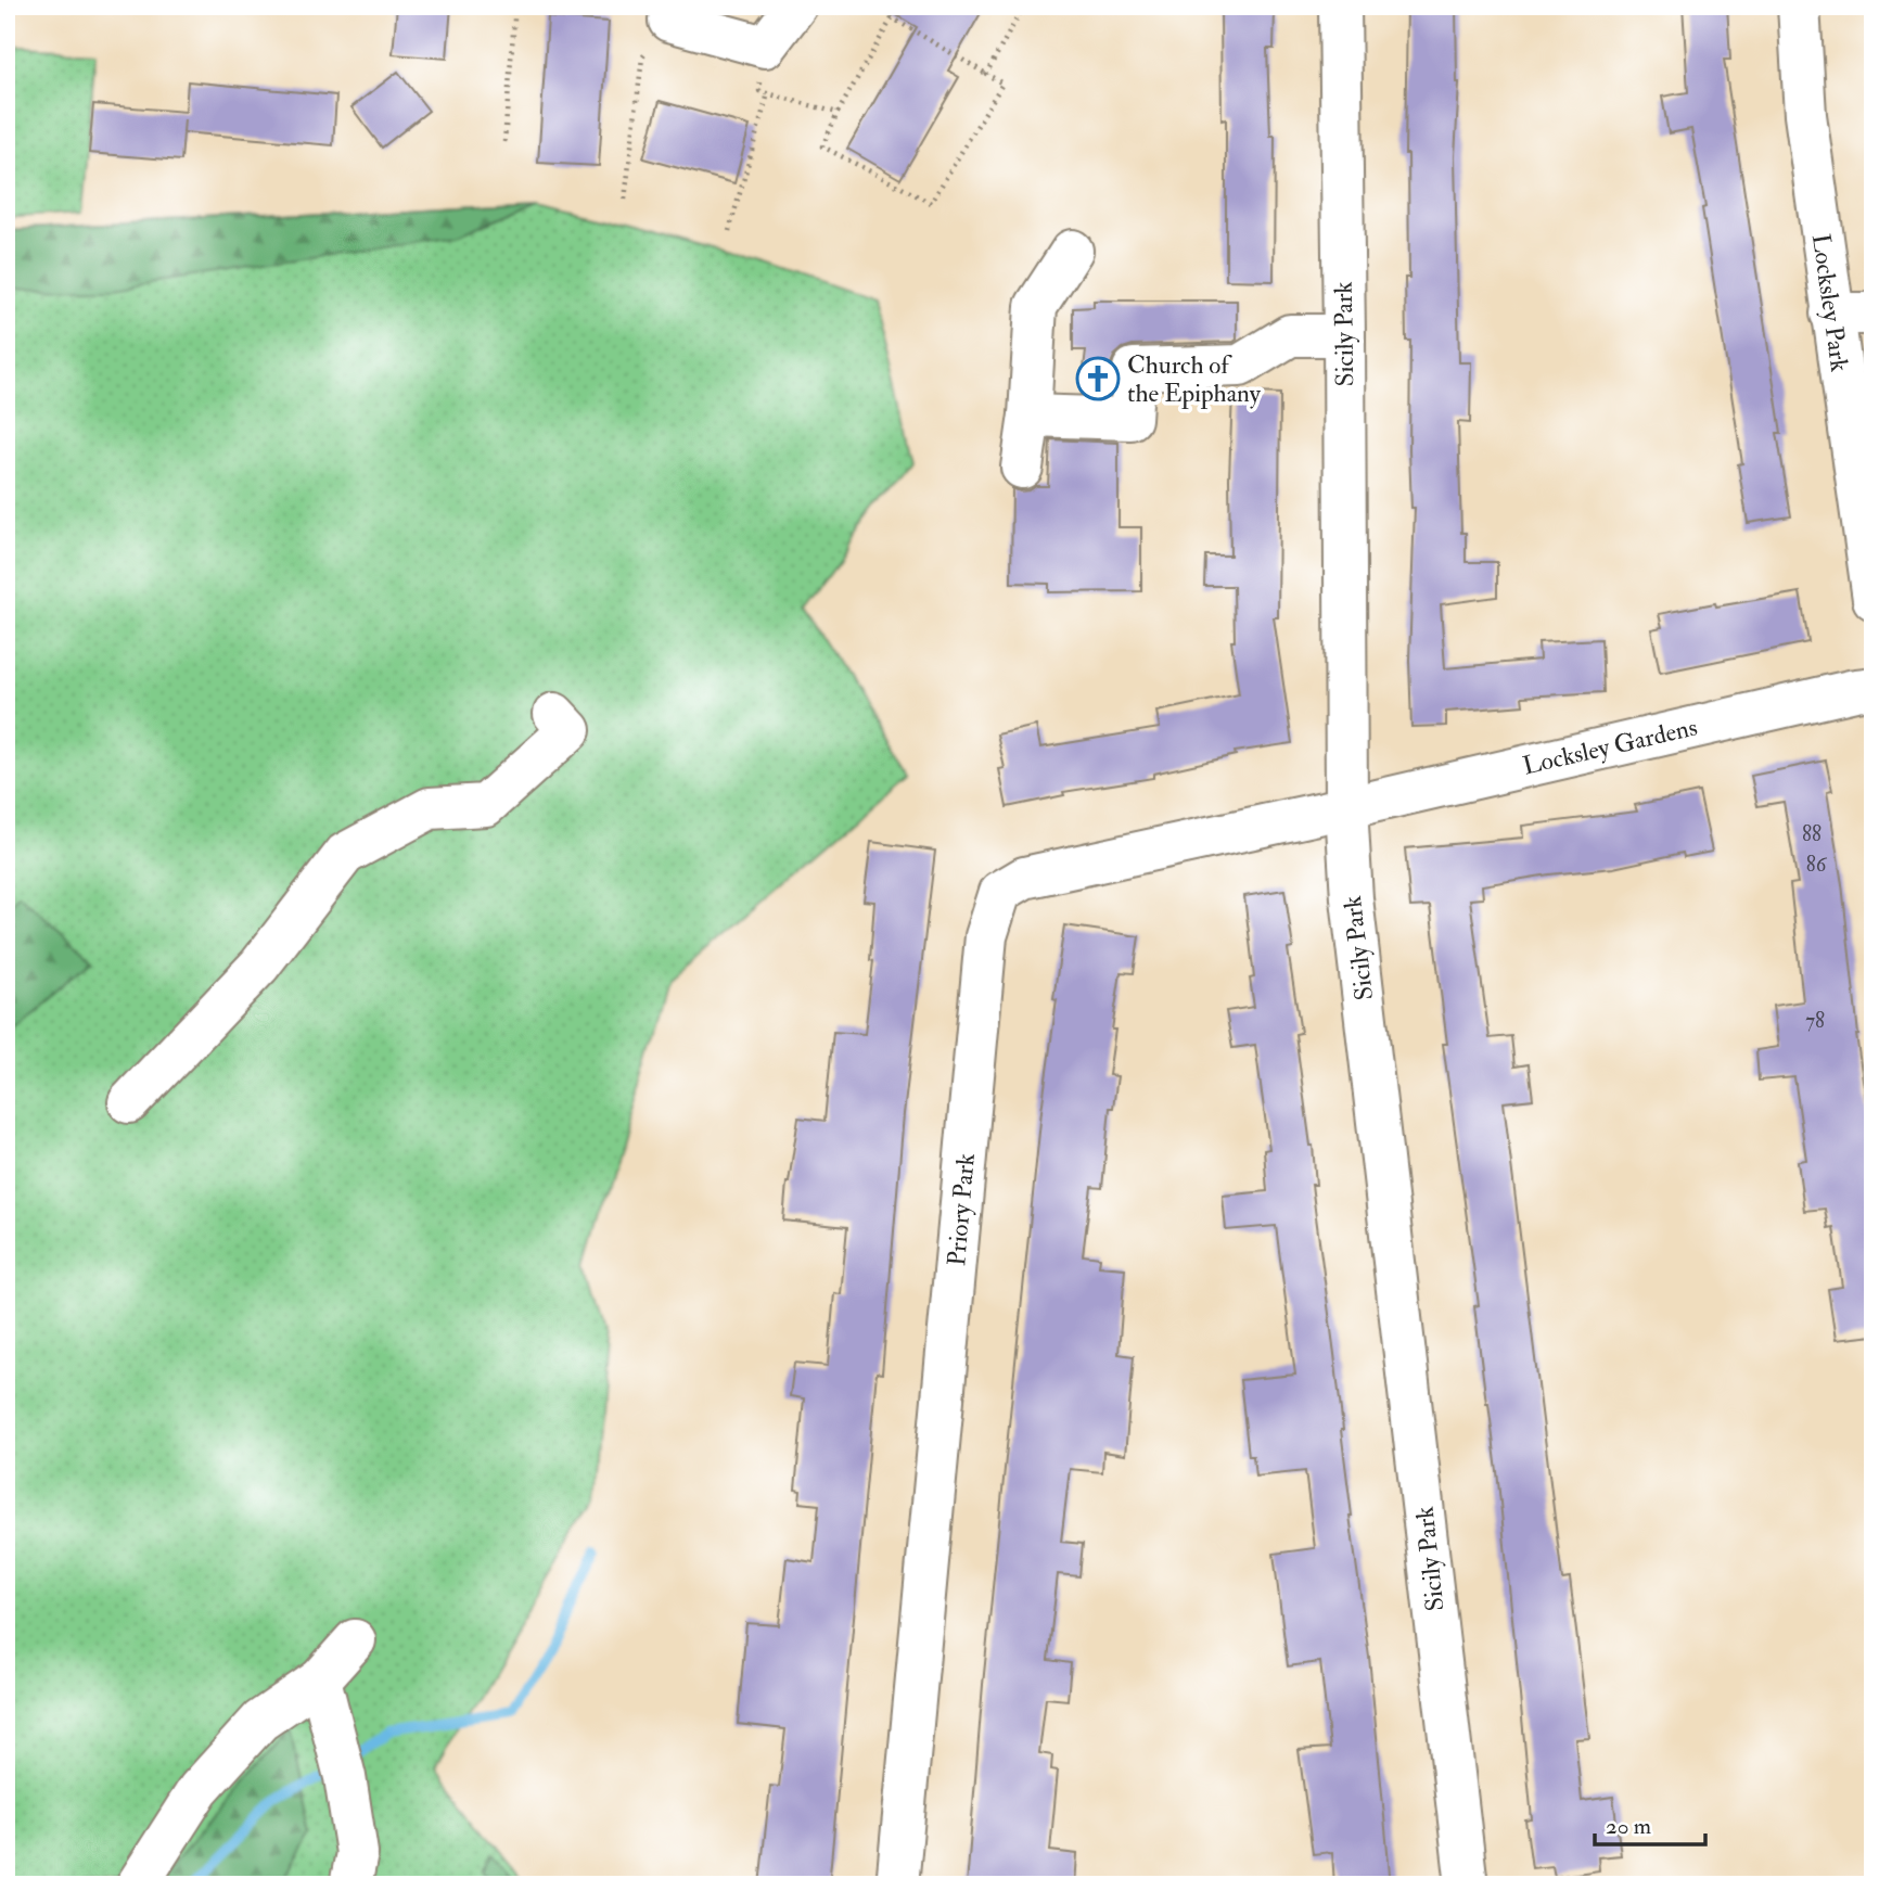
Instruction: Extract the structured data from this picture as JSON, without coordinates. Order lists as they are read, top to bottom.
{
  "streets": {
    "street": [
      "Locksley Park",
      "Sicily Park",
      "Locksley Gardens",
      "Priory Park"
    ]
  },
  "crossings": [
    ["Sicily Park", "Locksley Gardens"],
    ["Sicily Park", "Priory Park"],
    ["Locksley Gardens", "Priory Park"]
  ],
  "places": {
    "church": ["Church of the Epiphany"]
  },
  "house_numbers": ["88", "86", "78"],
  "scale_bar": "20 m"
}
